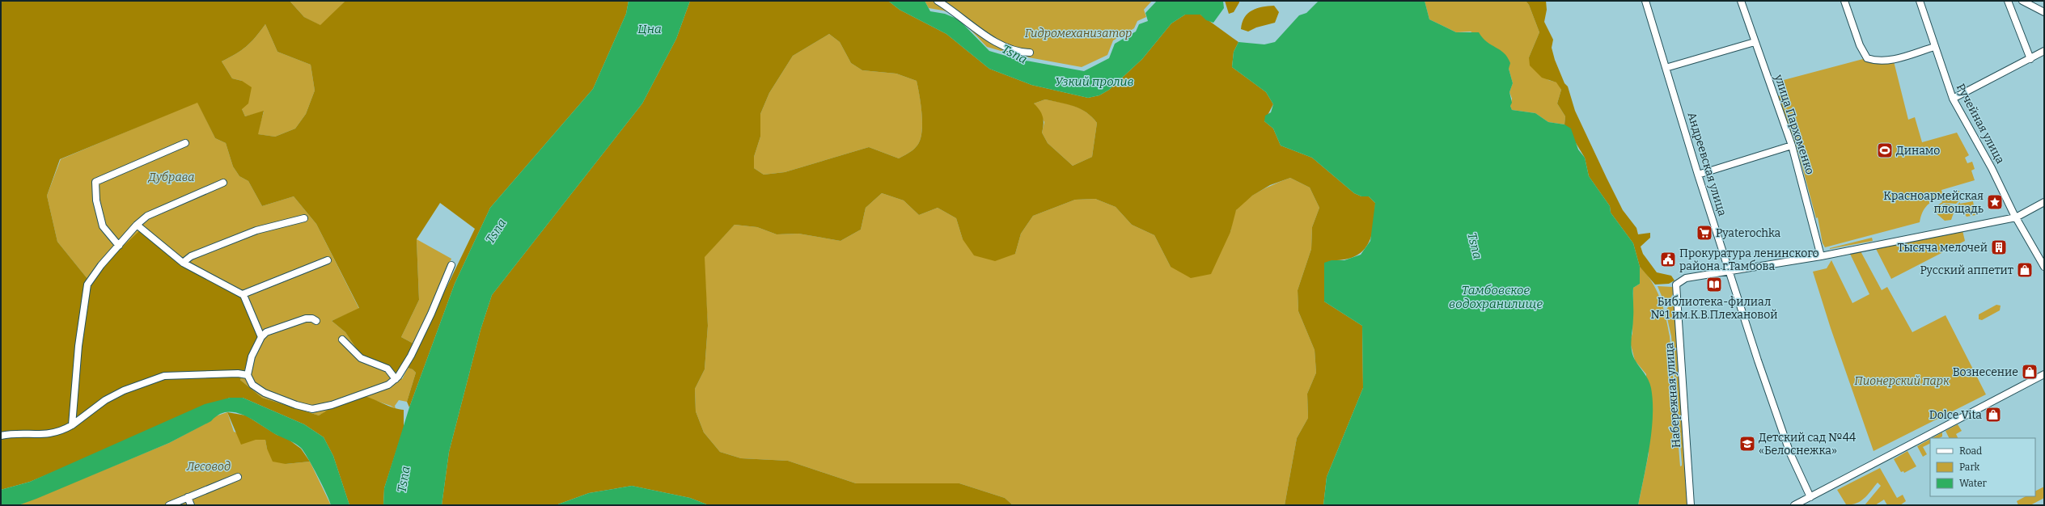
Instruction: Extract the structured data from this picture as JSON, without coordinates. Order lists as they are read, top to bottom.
{
  "streets": {
    "street": [
      "Ручейная улица",
      "улица Пархоменко",
      "Андреевская улица",
      "Набережная улица"
    ]
  },
  "crossings": [
    ["Андреевская улица", "Набережная улица"]
  ],
  "water": [
    "Цна",
    "Tsna",
    "Узкий пролив",
    "Тамбовское водохранилище"
  ],
  "parks": [
    "Гидромеханизатор",
    "Дубрава",
    "Пионерский парк",
    "Лесовод"
  ],
  "places": {
    "sports": ["Динамо"],
    "place": ["Красноармейская площадь"],
    "supermarket": ["Pyaterochka"],
    "building": ["Тысяча мелочей"],
    "public building": ["Прокуратура ленинского района г.Тамбова"],
    "shop": ["Русский аппетит", "Вознесение", "Dolce Vita"],
    "library": ["Библиотека-филиал №1 им.К.В.Плехановой"],
    "school or university": ["Детский сад №44 «Белоснежка»"]
  },
  "legend": ["Road", "Park", "Water"]
}
